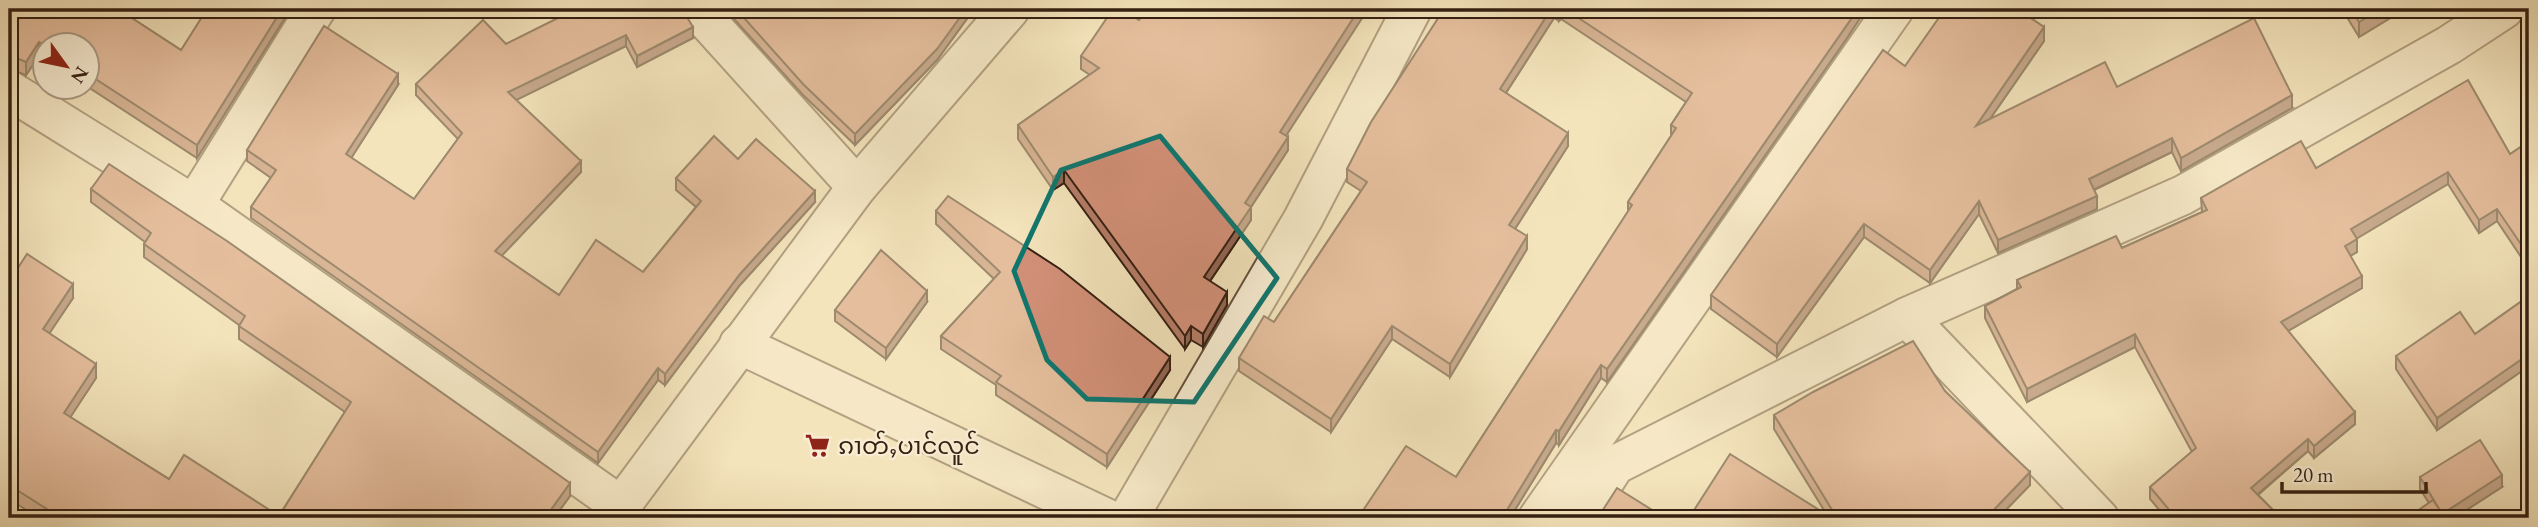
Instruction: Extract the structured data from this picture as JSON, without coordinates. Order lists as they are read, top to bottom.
{
  "places": {
    "supermarket": ["ၵၢတ်ႇပၢင်လူင်"]
  },
  "scale_bar": "20 m",
  "north": "bottom right"
}
